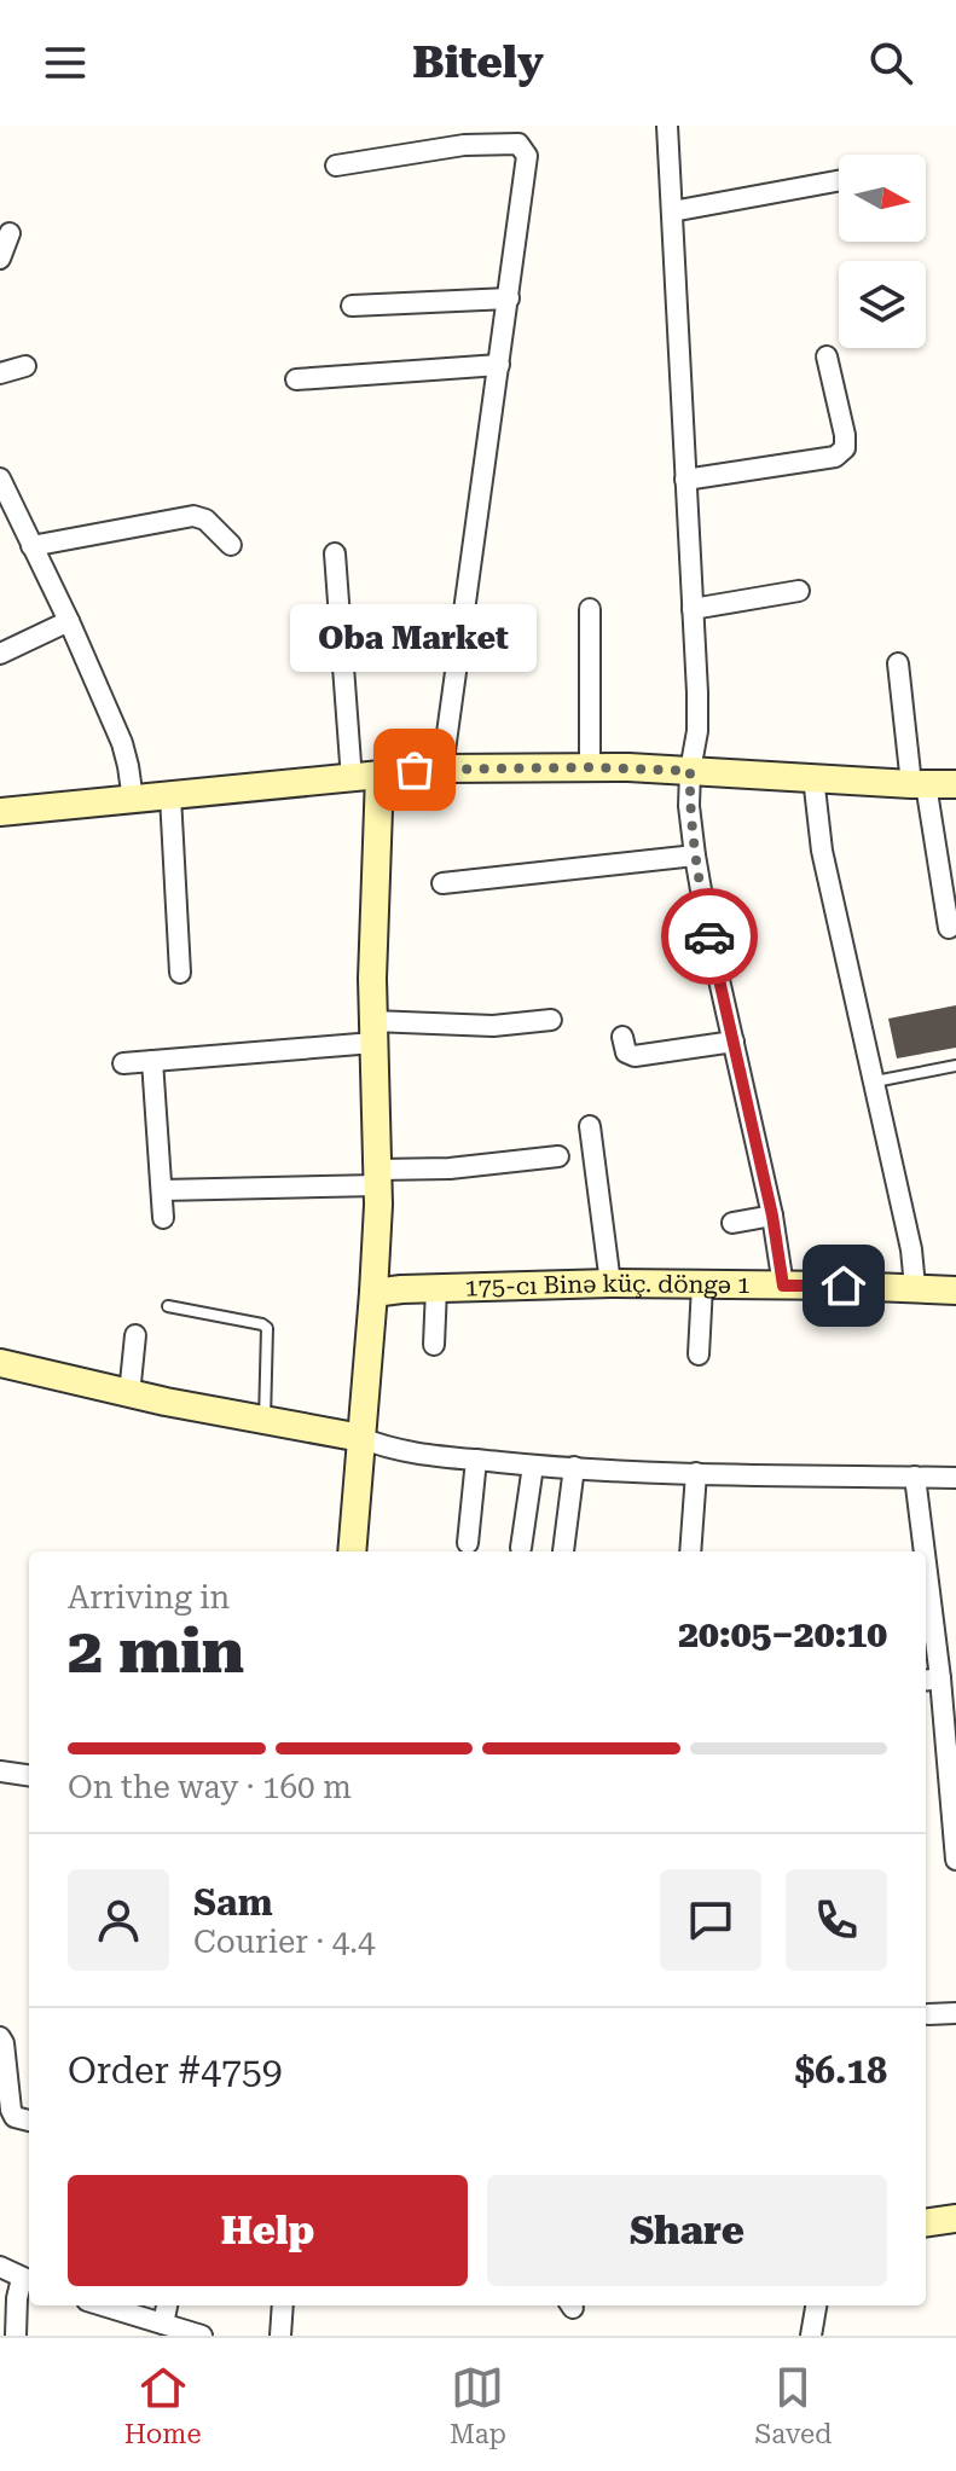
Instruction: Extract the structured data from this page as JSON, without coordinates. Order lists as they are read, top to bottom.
{
  "streets": {
    "street": ["175-cı Binə küç. döngə 1"]
  },
  "places": ["Oba Market"],
  "north": "right",
  "page": {
    "header": "Bitely",
    "bubble": "Oba Market",
    "heading": ["2 min", "Arriving in", "20:05–20:10"],
    "panel": [
      "Sam",
      "Courier · 4.4",
      "Order #4759",
      "$6.18"
    ],
    "bar": "On the way · 160 m",
    "buttons": ["Help", "Share"],
    "tabs": ["Home", "Map", "Saved"]
  }
}
